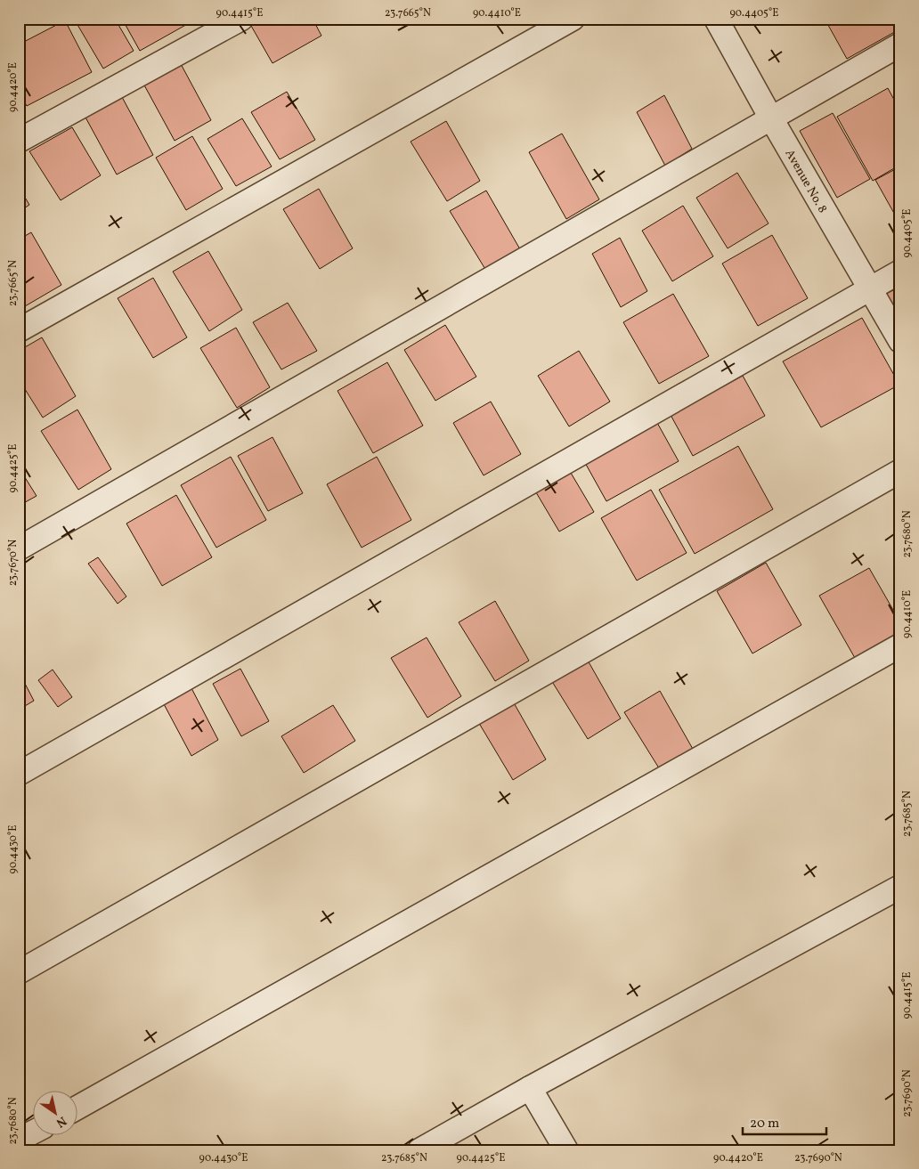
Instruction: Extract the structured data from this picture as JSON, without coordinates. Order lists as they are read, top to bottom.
{
  "streets": {
    "street": ["Avenue No. 8"]
  },
  "scale_bar": "20 m",
  "north": "bottom right",
  "coordinates": [
    "90.4415°E",
    "23.7665°N",
    "90.4410°E",
    "90.4405°E",
    "90.4420°E",
    "90.4425°E",
    "23.7680°N",
    "23.7670°N",
    "23.7685°N",
    "90.4430°E",
    "23.7690°N"
  ]
}
